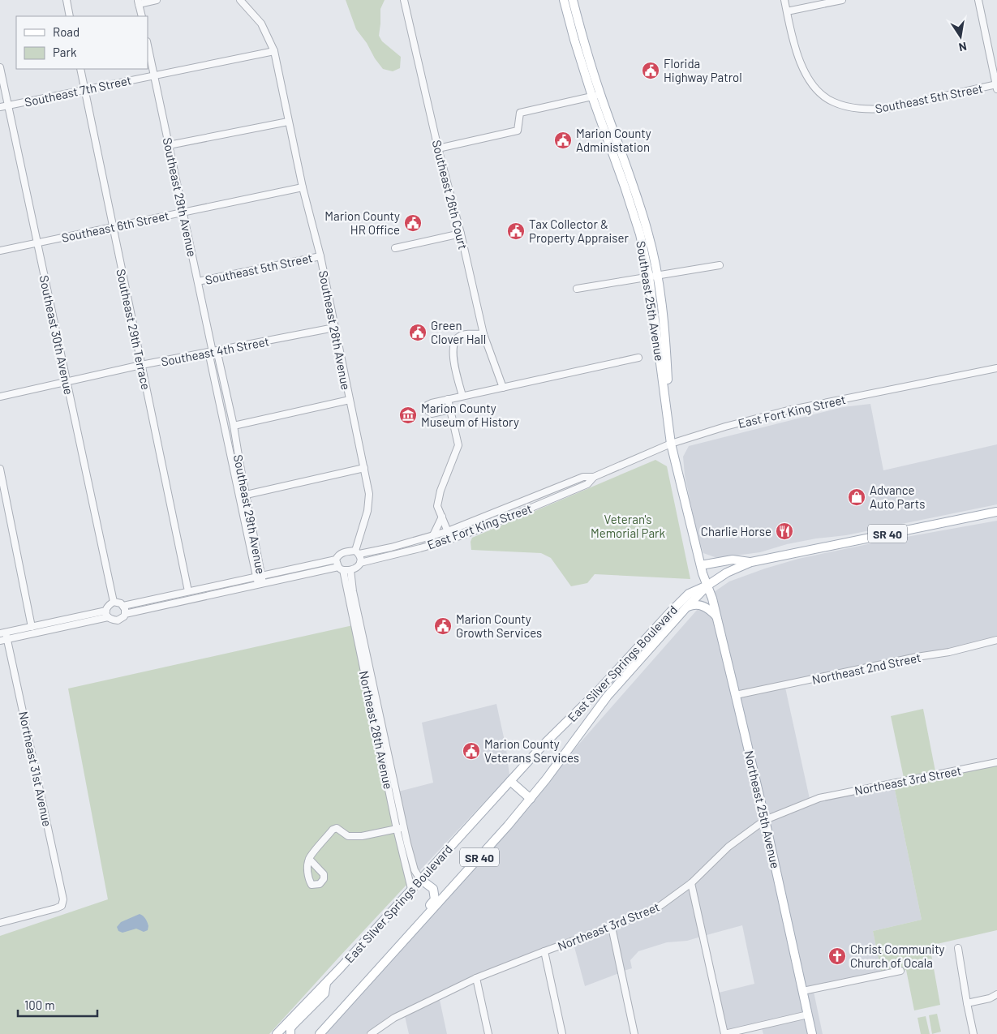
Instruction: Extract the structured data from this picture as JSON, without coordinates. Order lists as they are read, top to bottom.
{
  "streets": {
    "main road": [
      "Southeast 25th Avenue",
      "SR 40",
      "East Silver Springs Boulevard",
      "Northeast 25th Avenue"
    ],
    "street": [
      "Southeast 7th Street",
      "Southeast 5th Street",
      "Southeast 26th Court",
      "Southeast 29th Avenue",
      "Southeast 6th Street",
      "Southeast 29th Terrace",
      "Southeast 28th Avenue",
      "Southeast 30th Avenue",
      "Southeast 4th Street",
      "East Fort King Street",
      "Northeast 2nd Street",
      "Northeast 28th Avenue",
      "Northeast 31st Avenue",
      "Northeast 3rd Street"
    ]
  },
  "crossings": [
    ["Southeast 7th Street", "Southeast 29th Avenue"],
    ["Southeast 7th Street", "Southeast 29th Terrace"],
    ["Southeast 7th Street", "Southeast 28th Avenue"],
    ["Southeast 7th Street", "Southeast 30th Avenue"],
    ["Southeast 5th Street", "Southeast 29th Avenue"],
    ["Southeast 5th Street", "Southeast 28th Avenue"],
    ["Southeast 29th Avenue", "Southeast 6th Street"],
    ["Southeast 29th Avenue", "Southeast 4th Street"],
    ["Southeast 6th Street", "Southeast 29th Terrace"],
    ["Southeast 6th Street", "Southeast 28th Avenue"],
    ["Southeast 6th Street", "Southeast 30th Avenue"],
    ["Southeast 25th Avenue", "East Fort King Street"],
    ["Southeast 25th Avenue", "East Silver Springs Boulevard"],
    ["Southeast 25th Avenue", "Northeast 25th Avenue"],
    ["Southeast 29th Terrace", "Southeast 4th Street"],
    ["Southeast 28th Avenue", "Southeast 4th Street"],
    ["Southeast 28th Avenue", "East Fort King Street"],
    ["Southeast 28th Avenue", "Northeast 28th Avenue"],
    ["Southeast 30th Avenue", "Southeast 4th Street"],
    ["East Fort King Street", "Northeast 28th Avenue"],
    ["East Silver Springs Boulevard", "Northeast 28th Avenue"],
    ["East Silver Springs Boulevard", "Northeast 25th Avenue"],
    ["Northeast 2nd Street", "Northeast 25th Avenue"],
    ["Northeast 3rd Street", "Northeast 25th Avenue"]
  ],
  "parks": ["Veteran's Memorial Park"],
  "places": {
    "public building": [
      "Florida Highway Patrol",
      "Marion County Administation",
      "Marion County HR Office",
      "Tax Collector & Property Appraiser",
      "Green Clover Hall",
      "Marion County Growth Services",
      "Marion County Veterans Services"
    ],
    "museum": ["Marion County Museum of History"],
    "shop": ["Advance Auto Parts"],
    "restaurant": ["Charlie Horse"],
    "church": ["Christ Community Church of Ocala"]
  },
  "legend": ["Road", "Park"],
  "scale_bar": "100 m",
  "north": "bottom"
}
